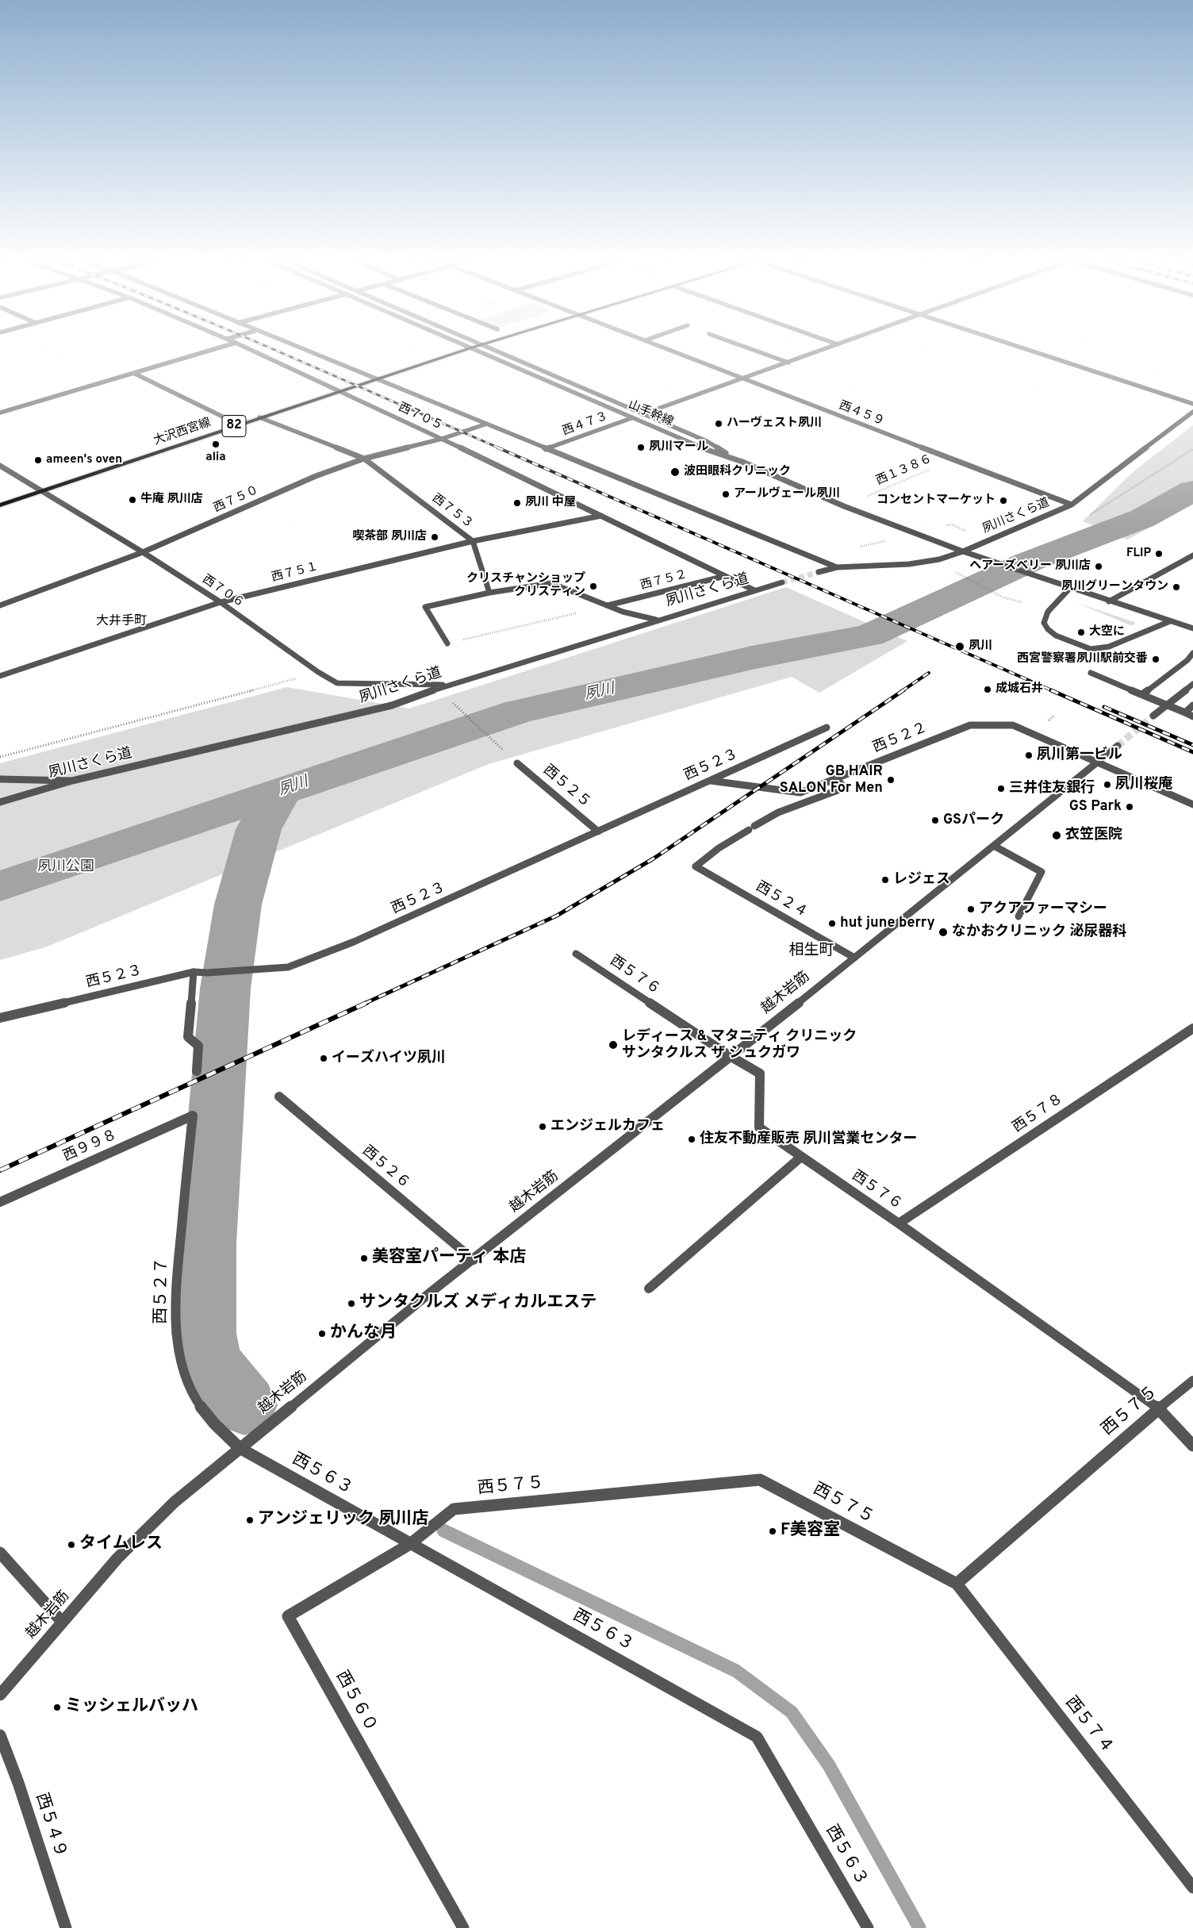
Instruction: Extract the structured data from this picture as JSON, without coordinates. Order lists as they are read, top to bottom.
{
  "streets": {
    "main road": ["82", "大沢西宮線"],
    "street": [
      "山手幹線",
      "西４５９",
      "西７０５",
      "西４７３",
      "西７５０",
      "西７５３",
      "夙川さくら道",
      "西７５１",
      "西７５２",
      "西７０６",
      "西５２２",
      "西５２３",
      "西５２５",
      "西５２４",
      "西５７６",
      "越木岩筋",
      "西５７８",
      "西９９８",
      "西５２６",
      "西５２７",
      "西５７５",
      "西５６３",
      "西５６０",
      "西５７４",
      "西５４９"
    ],
    "path": ["西１３８６"]
  },
  "crossings": [
    ["山手幹線", "西４７３"],
    ["山手幹線", "夙川さくら道"],
    ["西４５９", "西１３８６"],
    ["西４５９", "夙川さくら道"],
    ["西７０５", "大沢西宮線"],
    ["西７０５", "西７５０"],
    ["西７０５", "夙川さくら道"],
    ["西７０５", "西７５１"],
    ["西７０５", "西７５２"],
    ["大沢西宮線", "西７５３"],
    ["大沢西宮線", "西７０６"],
    ["西７５０", "西７５３"],
    ["西７５０", "西７０６"],
    ["西７５３", "西７５１"],
    ["夙川さくら道", "西７０６"],
    ["西７５１", "西７０６"],
    ["西５２２", "西５２３"],
    ["西５２２", "西５２４"],
    ["西５２２", "越木岩筋"],
    ["西５２３", "西５２５"],
    ["西５２４", "越木岩筋"],
    ["西５７６", "越木岩筋"],
    ["西５７６", "西５７８"],
    ["西５７６", "西５７５"],
    ["越木岩筋", "西５２６"],
    ["越木岩筋", "西５２７"],
    ["越木岩筋", "西５６３"],
    ["西９９８", "西５２７"],
    ["西５２７", "西５６３"],
    ["西５７５", "西５６３"],
    ["西５７５", "西５６０"],
    ["西５７５", "西５７４"],
    ["西５６３", "西５６０"]
  ],
  "districts": ["大井手町", "相生町"],
  "water": ["夙川"],
  "parks": ["夙川公園"],
  "places": [
    "ハーヴェスト夙川",
    "alia",
    "夙川マール",
    "ameen's oven",
    "波田眼科クリニック",
    "アールヴェール夙川",
    "牛庵 夙川店",
    "コンセントマーケット",
    "夙川 中屋",
    "喫茶部 夙川店",
    "FLIP",
    "ヘアーズベリー 夙川店",
    "クリスチャンショップ クリスティン",
    "夙川グリーンタウン",
    "大空に",
    "夙川",
    "西宮警察署夙川駅前交番",
    "成城石井",
    "夙川第一ビル",
    "GB HAIR SALON For Men",
    "夙川桜庵",
    "三井住友銀行",
    "GS Park",
    "GSパーク",
    "衣笠医院",
    "レジェス",
    "アクアファーマシー",
    "hut june berry",
    "なかおクリニック 泌尿器科",
    "レディース & マタニティ クリニック サンタクルス ザ シュクガワ",
    "イーズハイツ夙川",
    "エンジェルカフェ",
    "住友不動産販売 夙川営業センター",
    "美容室パーティ 本店",
    "サンタクルズ メディカルエステ",
    "かんな月",
    "アンジェリック 夙川店",
    "F美容室",
    "タイムレス",
    "ミッシェルバッハ"
  ]
}
